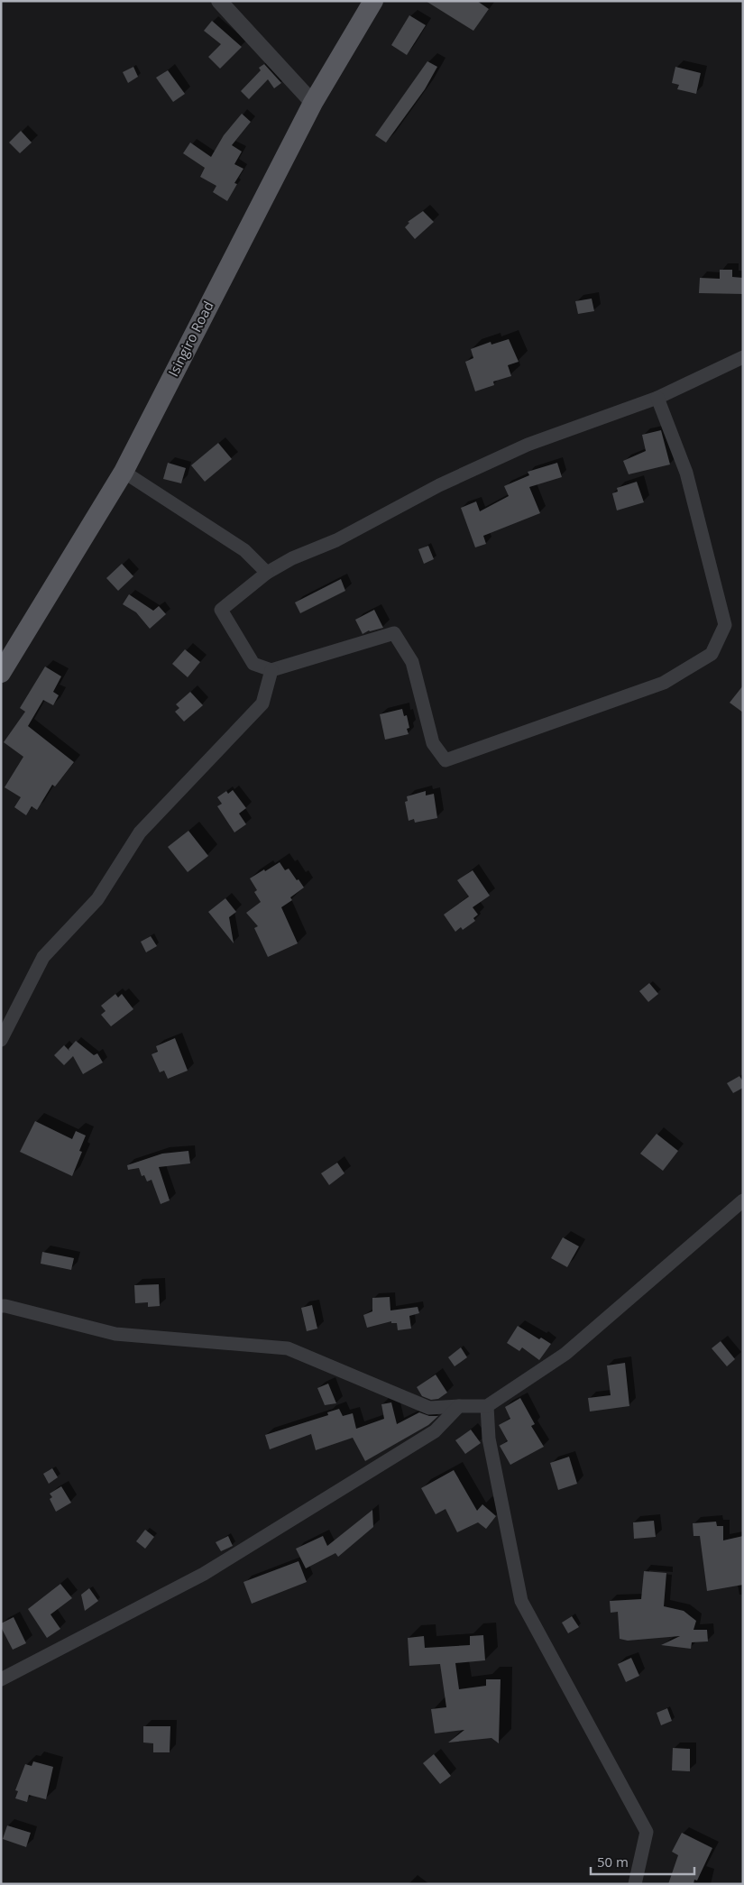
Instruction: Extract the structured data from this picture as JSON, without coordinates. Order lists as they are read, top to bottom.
{
  "streets": {
    "main road": ["Isingiro Road"]
  },
  "scale_bar": "50 m"
}
